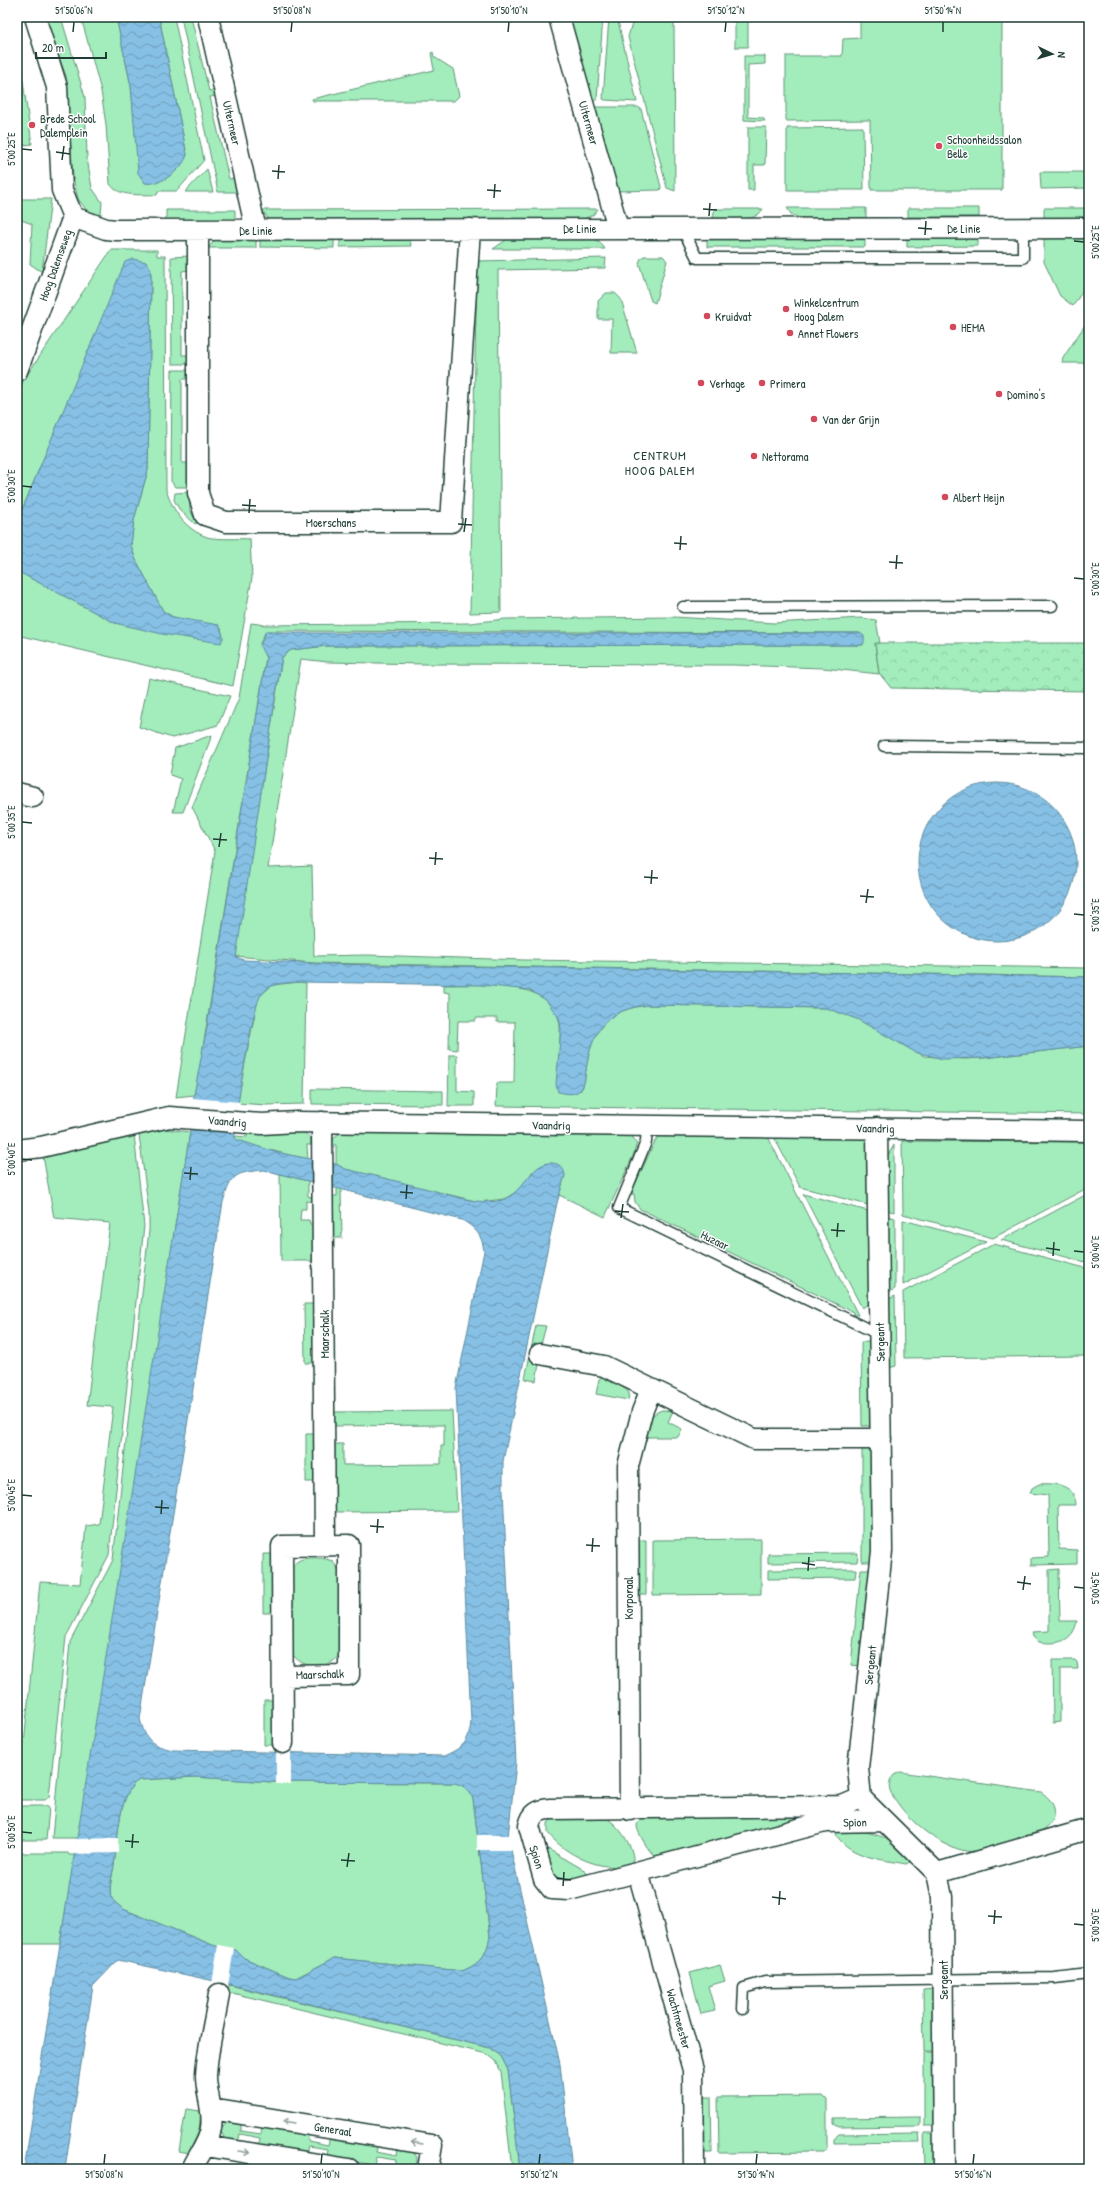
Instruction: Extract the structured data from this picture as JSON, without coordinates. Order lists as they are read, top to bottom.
{
  "streets": {
    "street": [
      "Uitermeer",
      "De Linie",
      "Hoog Dalemseweg",
      "Moerschans",
      "Vaandrig",
      "Maarschalk",
      "Sergeant",
      "Korporaal",
      "Spion",
      "Wachtmeester",
      "Generaal"
    ],
    "lane": ["Huzaar"]
  },
  "crossings": [
    ["Uitermeer", "De Linie"],
    ["De Linie", "Hoog Dalemseweg"],
    ["De Linie", "Moerschans"],
    ["Vaandrig", "Huzaar"],
    ["Vaandrig", "Maarschalk"],
    ["Vaandrig", "Sergeant"],
    ["Huzaar", "Sergeant"],
    ["Sergeant", "Spion"],
    ["Korporaal", "Spion"],
    ["Spion", "Wachtmeester"]
  ],
  "districts": ["CENTRUM HOOG DALEM"],
  "places": [
    "Brede School Dalemplein",
    "Schoonheidssalon Belle",
    "Winkelcentrum Hoog Dalem",
    "Kruidvat",
    "HEMA",
    "Annet Flowers",
    "Verhage",
    "Primera",
    "Domino's",
    "Van der Grijn",
    "Nettorama",
    "Albert Heijn"
  ],
  "scale_bar": "20 m",
  "north": "right",
  "coordinates": [
    "51°50'06\"N",
    "51°50'08\"N",
    "51°50'10\"N",
    "51°50'12\"N",
    "51°50'14\"N",
    "5°00'25\"E",
    "5°00'30\"E",
    "5°00'35\"E",
    "5°00'40\"E",
    "5°00'45\"E",
    "5°00'50\"E",
    "51°50'16\"N"
  ]
}
